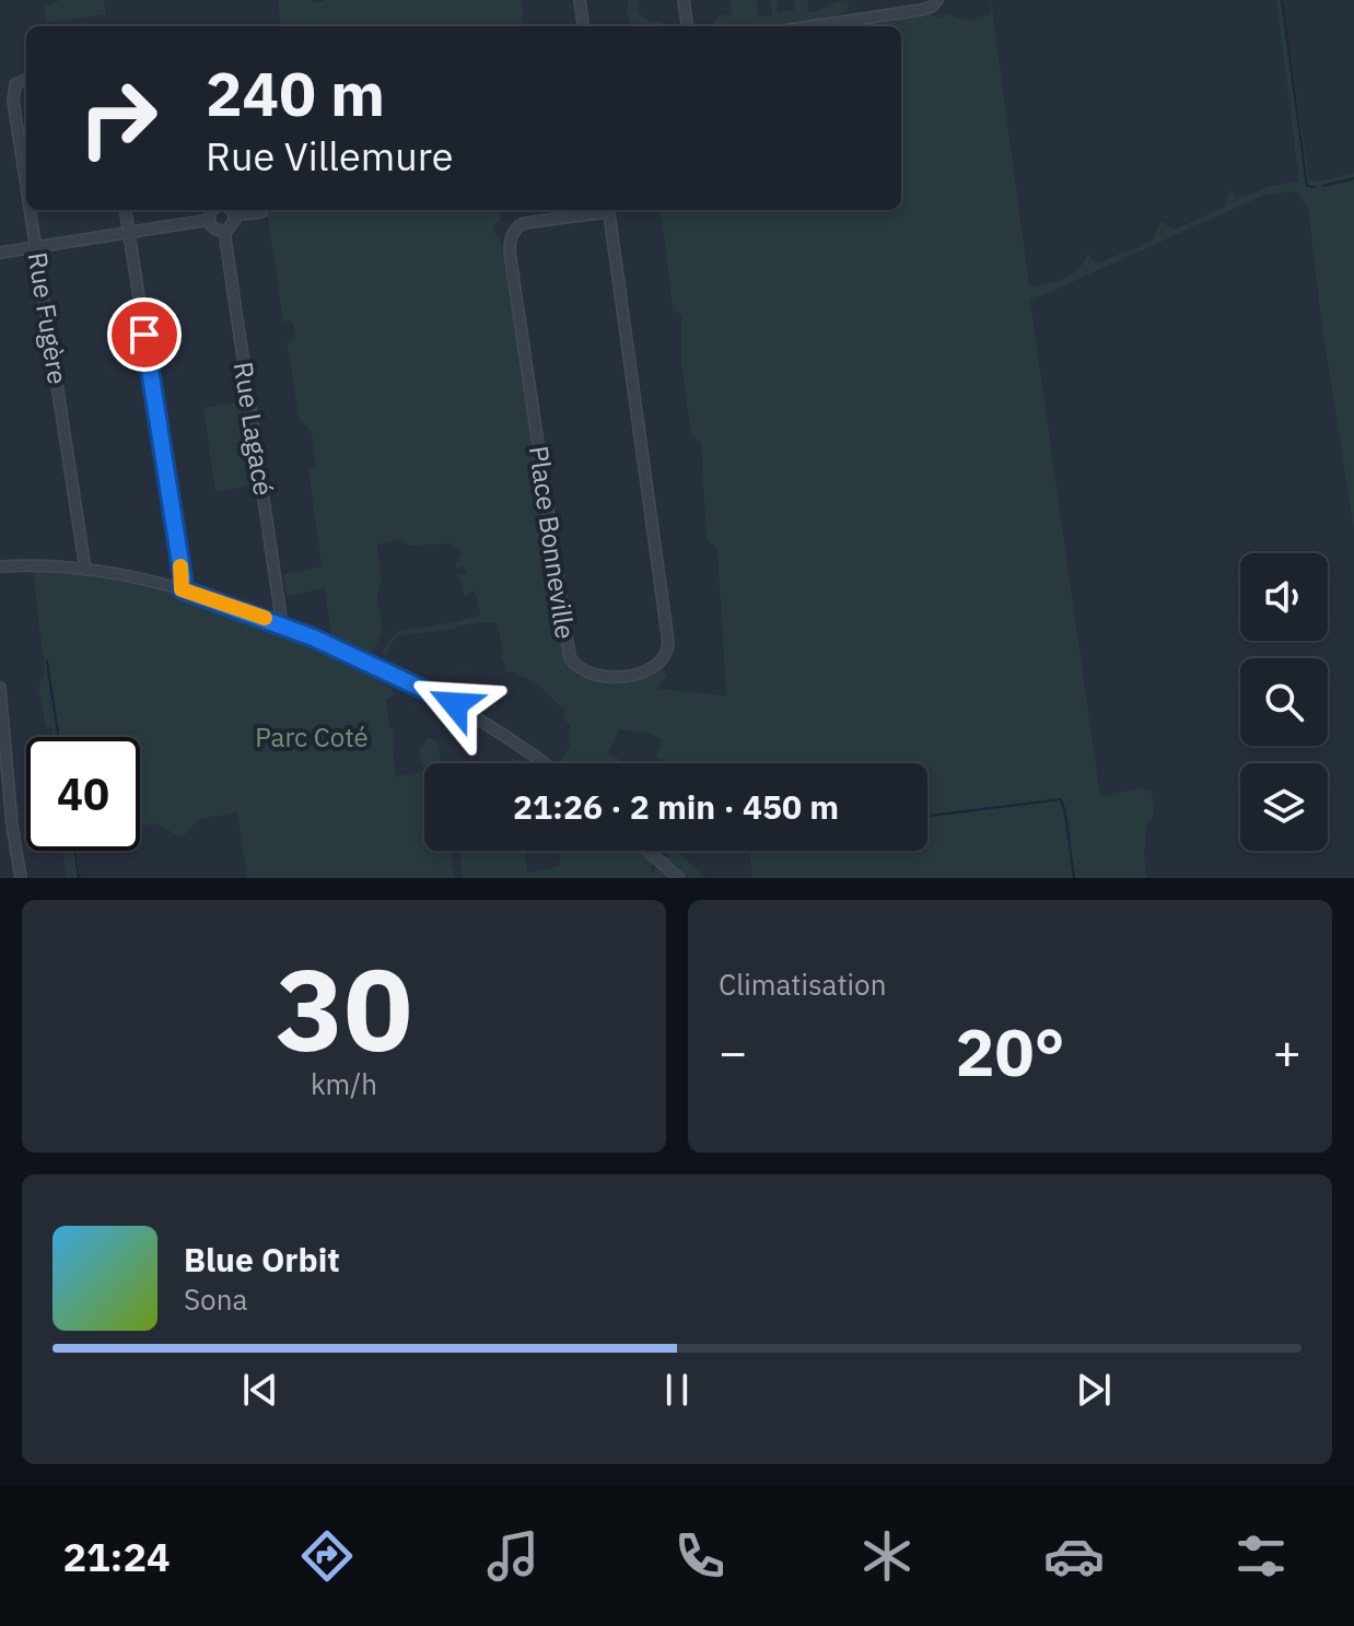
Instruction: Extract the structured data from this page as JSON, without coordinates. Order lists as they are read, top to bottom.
{
  "streets": {
    "street": ["Rue Fugère", "Rue Lagacé", "Place Bonneville"]
  },
  "parks": ["Parc Coté"],
  "page": {
    "turn": ["240 m", "Rue Villemure"],
    "limit": "40",
    "trip": "21:26 · 2 min · 450 m",
    "tile": [
      ["30", "km/h"],
      "Climatisation"
    ],
    "heat": ["−", "20°", "+"],
    "song": ["Blue Orbit", "Sona"],
    "tabs": "21:24"
  }
}
